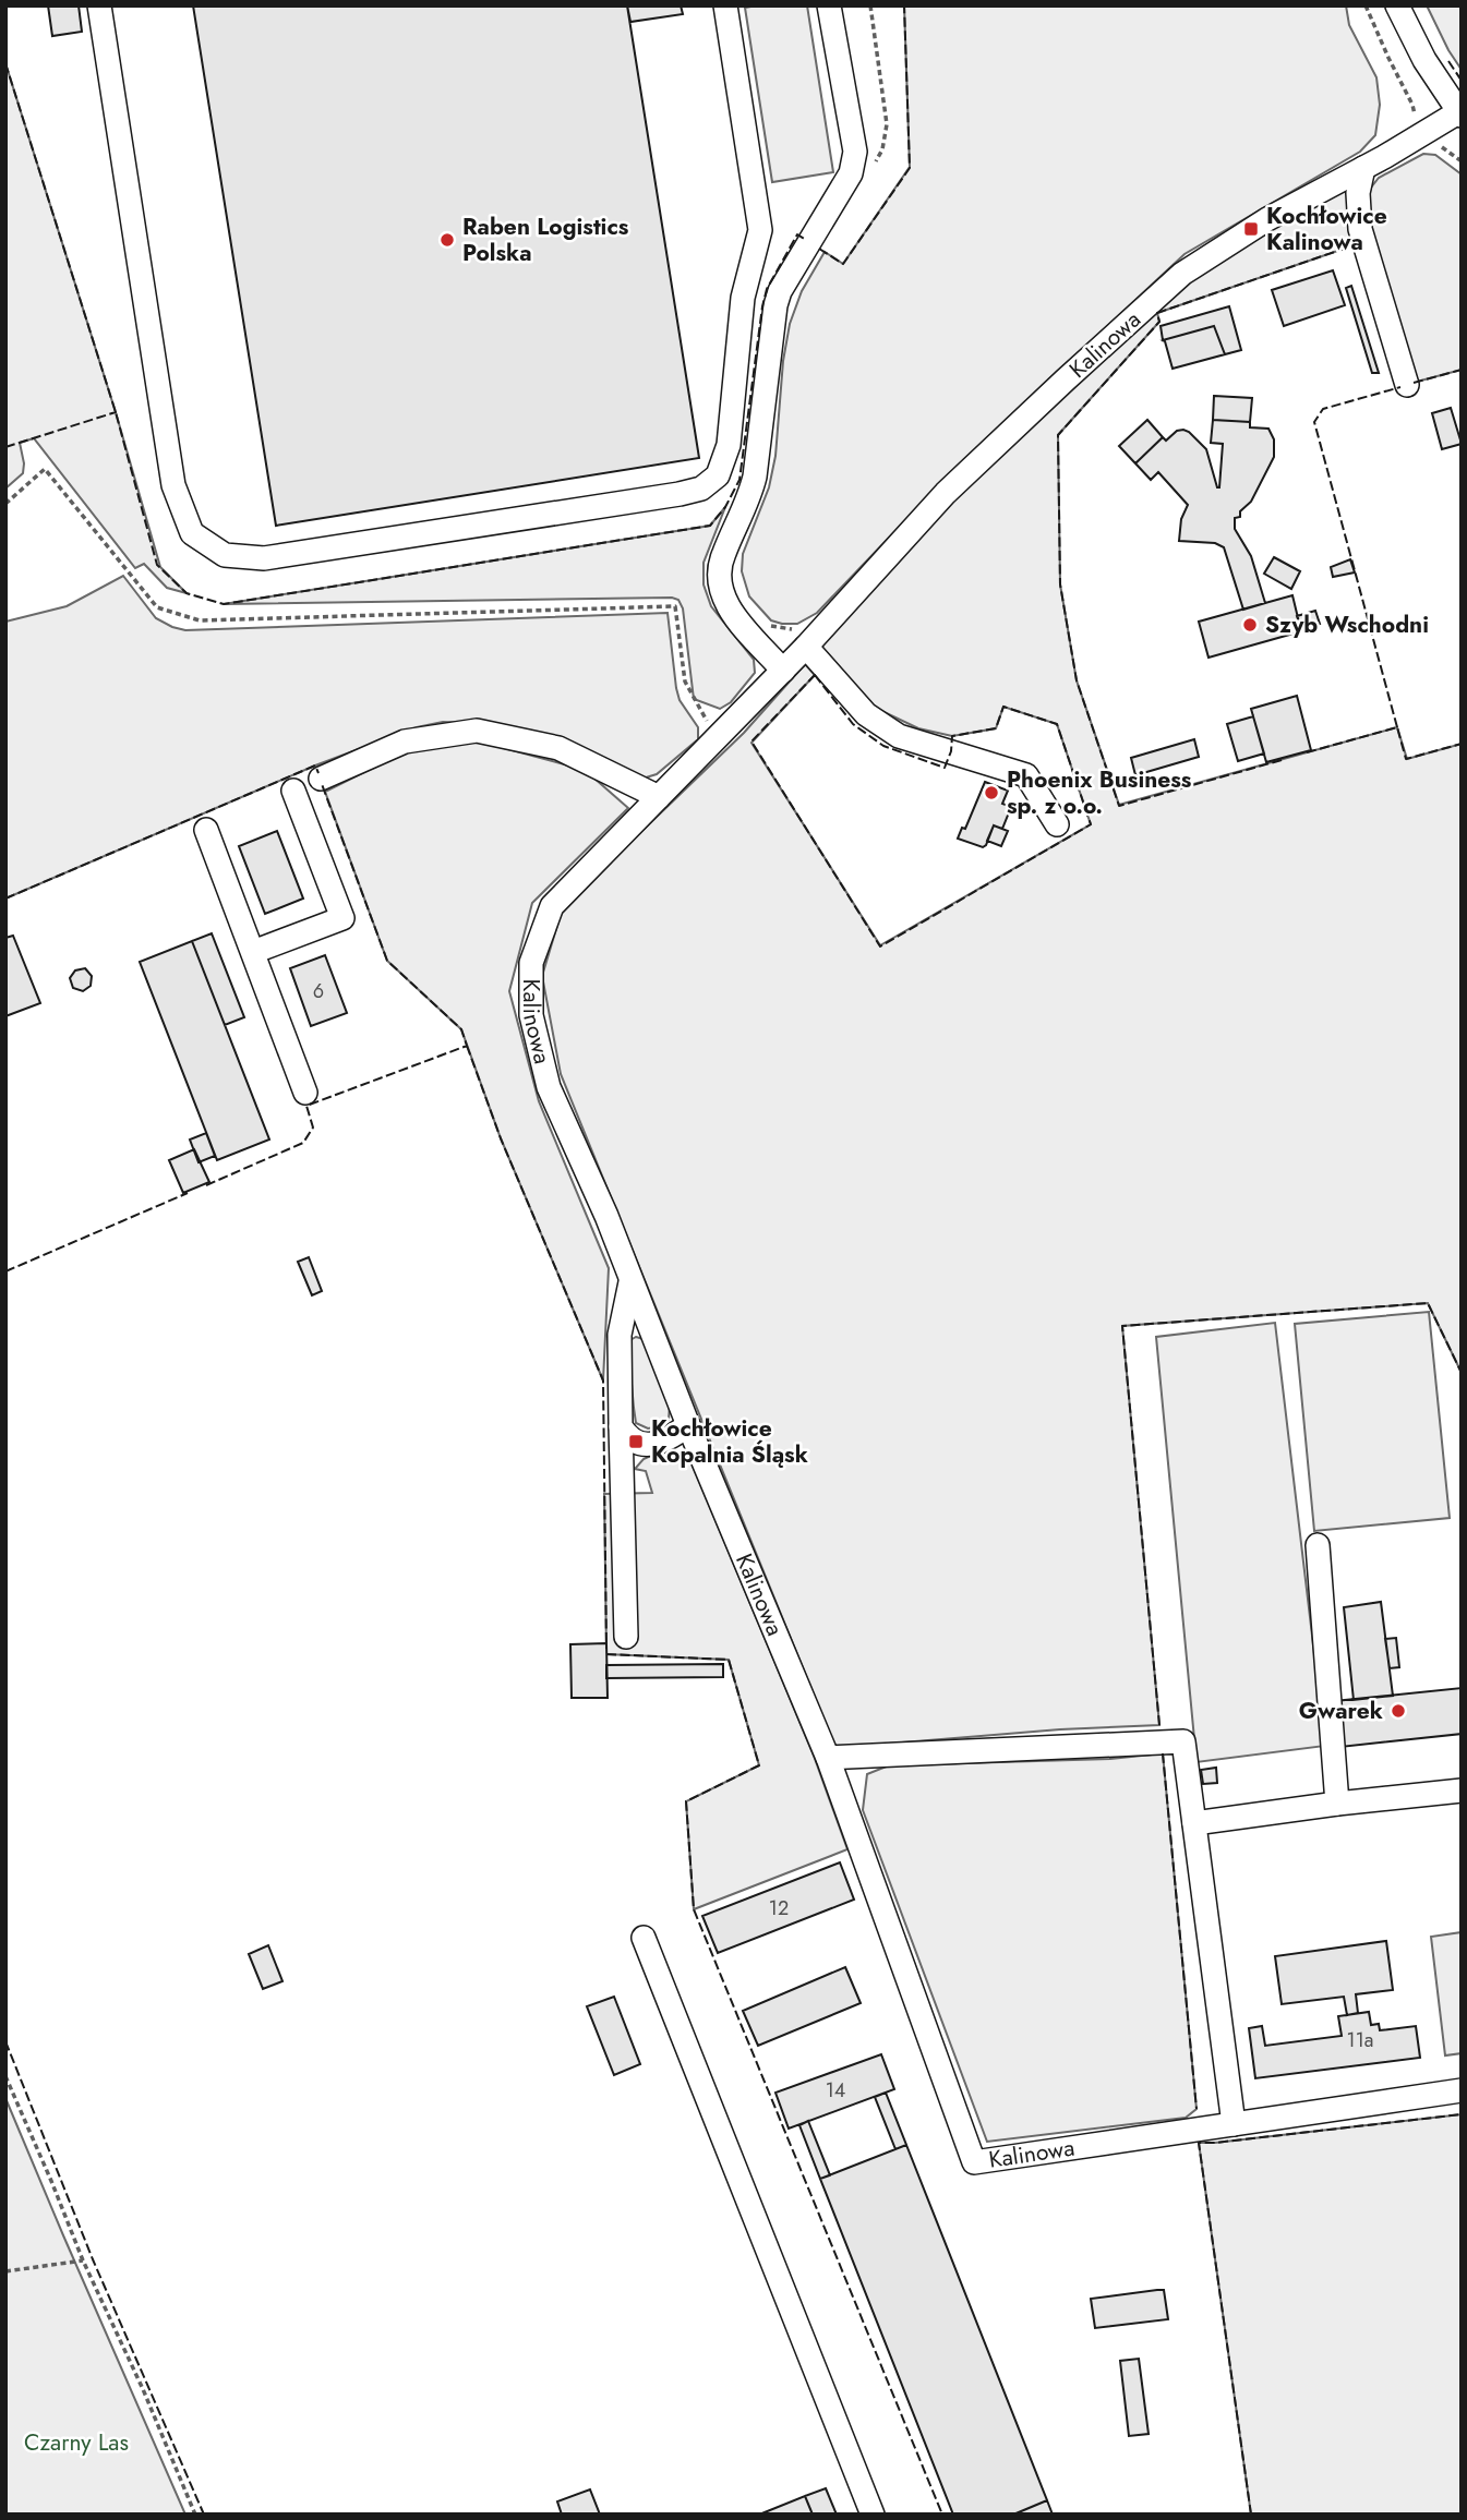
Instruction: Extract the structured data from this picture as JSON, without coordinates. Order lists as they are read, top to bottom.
{
  "streets": {
    "street": ["Kalinowa"]
  },
  "parks": ["Czarny Las"],
  "places": {
    "transit": ["Kochłowice Kalinowa", "Kochłowice Kopalnia Śląsk"],
    "other": [
      "Raben Logistics Polska",
      "Szyb Wschodni",
      "Phoenix Business sp. z o.o.",
      "Gwarek"
    ]
  },
  "house_numbers": [
    "6",
    "12",
    "11a",
    "14"
  ]
}
